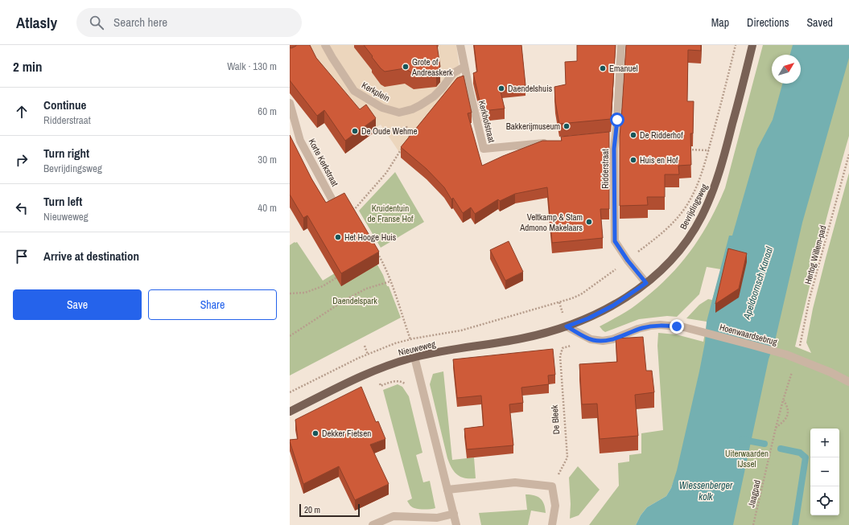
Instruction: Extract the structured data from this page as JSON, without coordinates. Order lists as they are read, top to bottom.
{
  "streets": {
    "main road": ["Bevrijdingsweg", "Nieuweweg"],
    "street": [
      "Kerkplein",
      "Kerkhofstraat",
      "Korte Kerkstraat",
      "Ridderstraat",
      "Hoenwaardsebrug"
    ],
    "path": ["Hertog Willem-pad", "De Bleek", "Jaagpad"]
  },
  "crossings": [
    ["Ridderstraat", "Bevrijdingsweg"],
    ["Bevrijdingsweg", "Hoenwaardsebrug"],
    ["Bevrijdingsweg", "Nieuweweg"],
    ["Hertog Willem-pad", "Hoenwaardsebrug"],
    ["Hertog Willem-pad", "Jaagpad"],
    ["Hoenwaardsebrug", "Jaagpad"]
  ],
  "water": ["Apeldoornsch Kanaal", "Wiessenberger kolk"],
  "parks": ["Kruidentuin de Franse Hof", "Daendelspark", "Uiterwaarden IJssel"],
  "places": [
    "Grote of Andreaskerk",
    "Emanuel",
    "Daendelshuis",
    "Bakkerijmuseum",
    "De Oude Wehme",
    "De Ridderhof",
    "Huis en Hof",
    "Veltkamp & Stam Admono Makelaars",
    "Het Hooge Huis",
    "Dekker Fietsen"
  ],
  "scale_bar": "20 m",
  "north": "top right",
  "page": {
    "header": "Atlasly",
    "search": "Search here",
    "nav": ["Map", "Directions", "Saved"],
    "heading": ["2 min", "Walk · 130 m"],
    "list": [
      ["Continue", "Ridderstraat", "60 m"],
      ["Turn right", "Bevrijdingsweg", "30 m"],
      ["Turn left", "Nieuweweg", "40 m"],
      "Arrive at destination"
    ],
    "buttons": ["Save", "Share"],
    "map_buttons": ["+", "−"],
    "scale": "20 m"
  }
}
